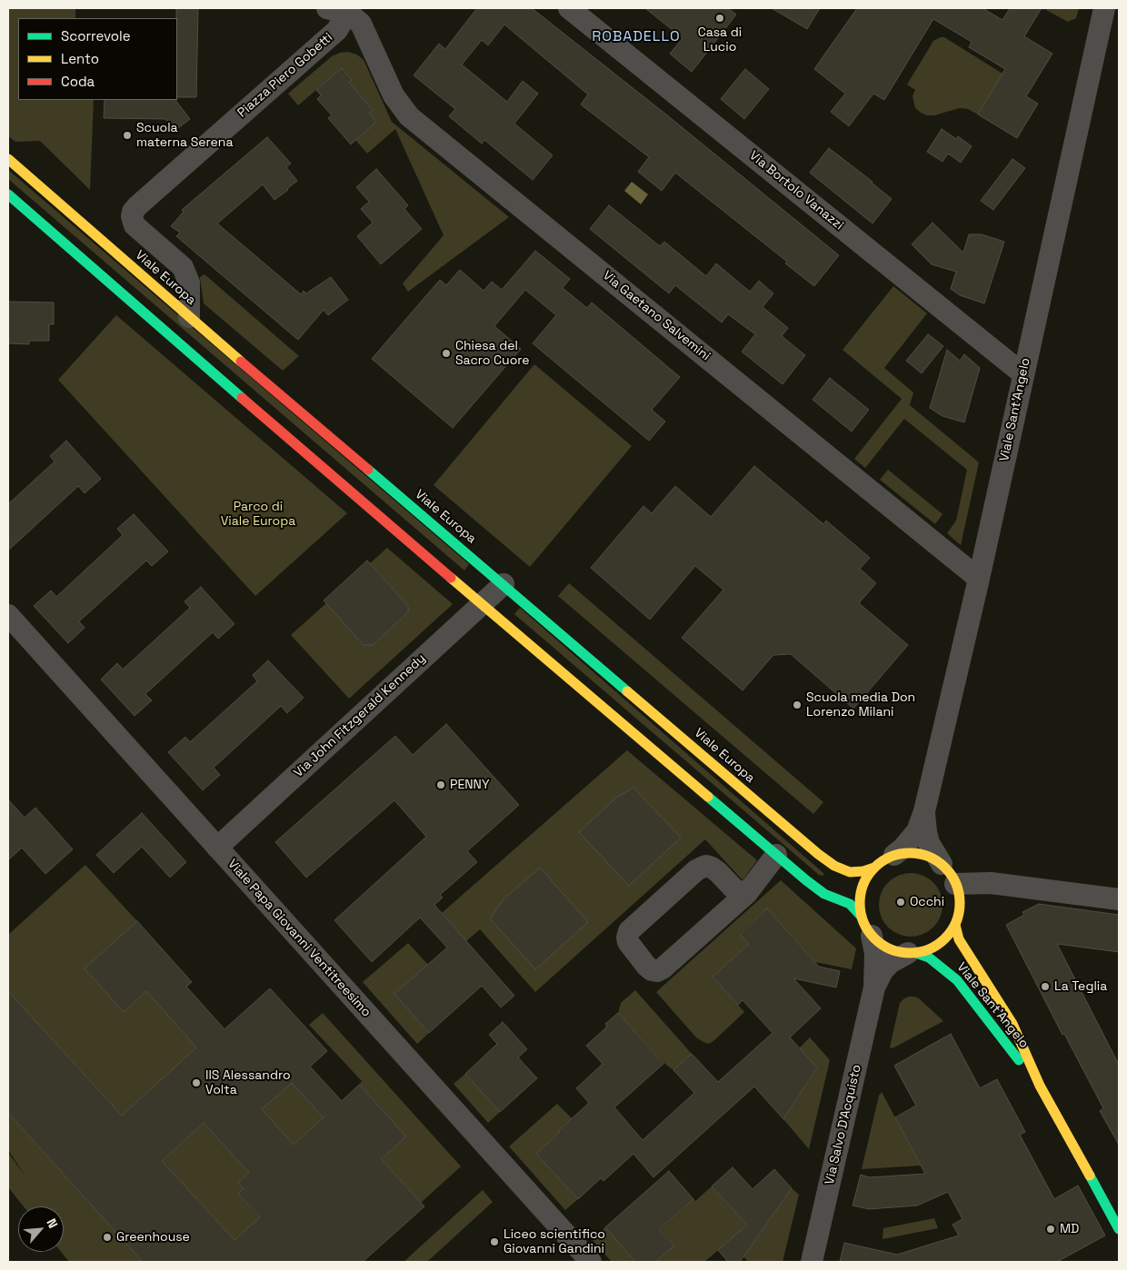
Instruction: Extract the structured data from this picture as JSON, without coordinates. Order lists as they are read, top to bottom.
{
  "streets": {
    "street": [
      "Piazza Piero Gobetti",
      "Via Bortolo Vanazzi",
      "Viale Europa",
      "Via Gaetano Salvemini",
      "Viale Sant'Angelo",
      "Via John Fitzgerald Kennedy",
      "Viale Papa Giovanni Ventitreesimo",
      "Viale Sant’Angelo",
      "Via Salvo D'Acquisto"
    ]
  },
  "crossings": [
    ["Piazza Piero Gobetti", "Viale Europa"],
    ["Piazza Piero Gobetti", "Via Gaetano Salvemini"],
    ["Via Bortolo Vanazzi", "Viale Sant'Angelo"],
    ["Viale Europa", "Viale Sant'Angelo"],
    ["Viale Europa", "Via John Fitzgerald Kennedy"],
    ["Viale Europa", "Viale Sant’Angelo"],
    ["Viale Europa", "Via Salvo D'Acquisto"],
    ["Via Gaetano Salvemini", "Viale Sant'Angelo"],
    ["Viale Sant'Angelo", "Viale Sant’Angelo"],
    ["Viale Sant'Angelo", "Via Salvo D'Acquisto"],
    ["Via John Fitzgerald Kennedy", "Viale Papa Giovanni Ventitreesimo"],
    ["Viale Sant’Angelo", "Via Salvo D'Acquisto"]
  ],
  "districts": ["ROBADELLO"],
  "parks": ["Parco di Viale Europa"],
  "places": [
    "Casa di Lucio",
    "Scuola materna Serena",
    "Chiesa del Sacro Cuore",
    "Scuola media Don Lorenzo Milani",
    "PENNY",
    "Occhi",
    "La Teglia",
    "IIS Alessandro Volta",
    "MD",
    "Greenhouse",
    "Liceo scientifico Giovanni Gandini"
  ],
  "legend": ["Scorrevole", "Lento", "Coda"],
  "north": "top right"
}
